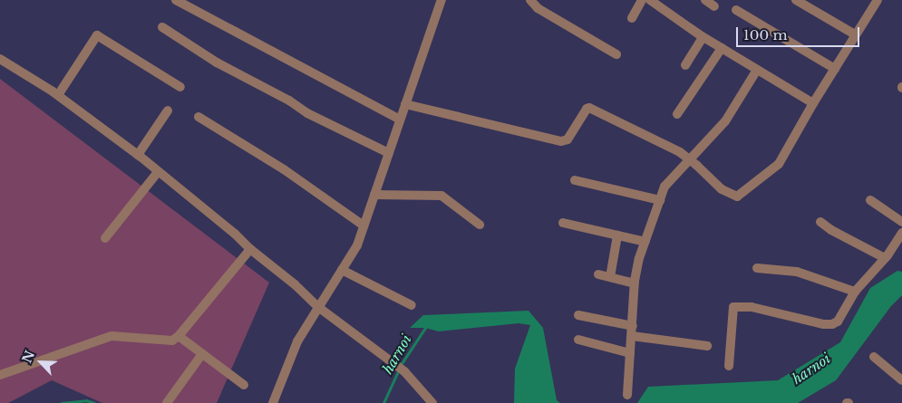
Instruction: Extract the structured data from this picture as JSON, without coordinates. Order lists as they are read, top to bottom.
{
  "water": ["harnoi"],
  "scale_bar": "100 m",
  "north": "top left"
}
